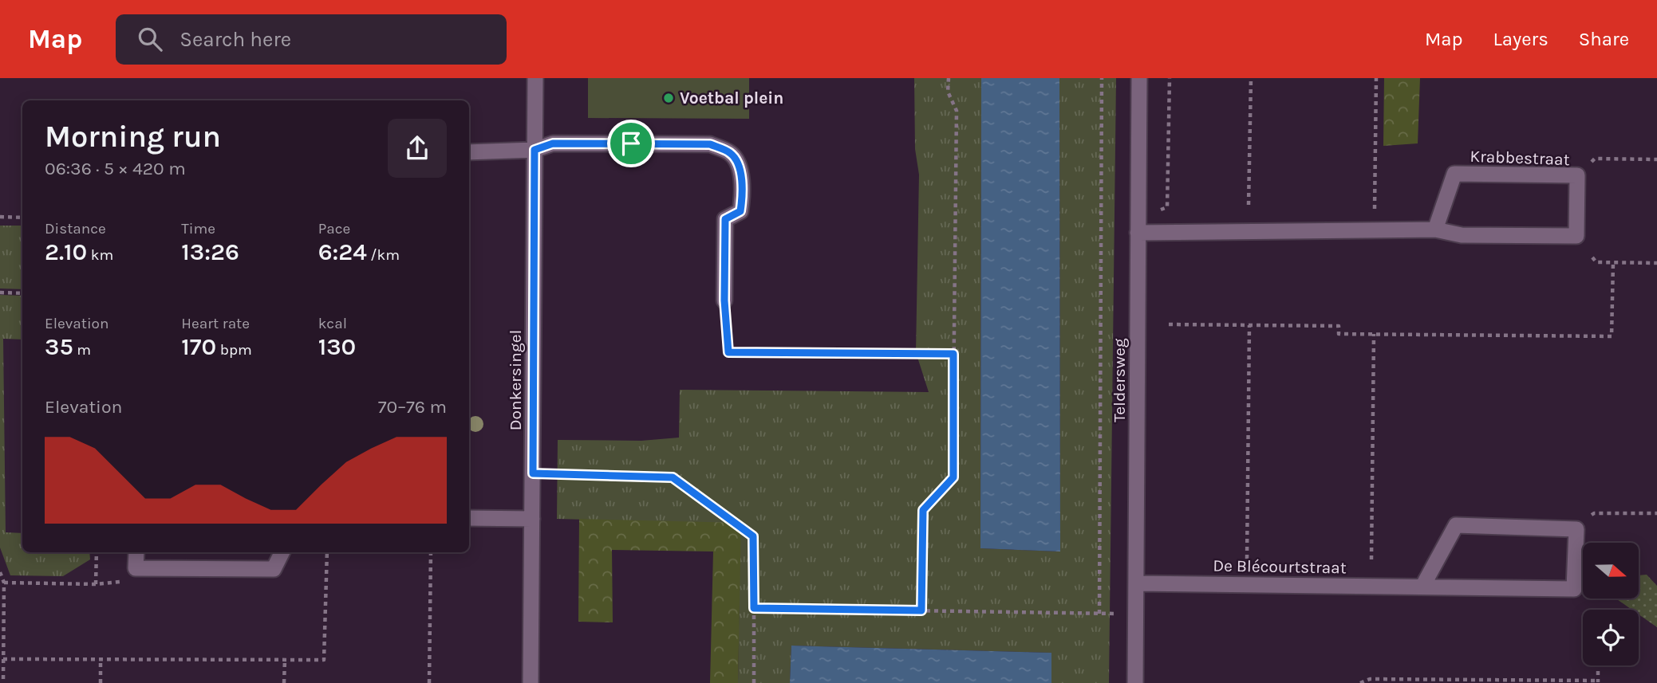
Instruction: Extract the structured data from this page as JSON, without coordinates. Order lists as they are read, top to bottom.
{
  "streets": {
    "street": [
      "Krabbestraat",
      "Donkersingel",
      "Teldersweg",
      "De Blécourtstraat"
    ]
  },
  "crossings": [
    ["Krabbestraat", "Teldersweg"],
    ["Teldersweg", "De Blécourtstraat"]
  ],
  "places": ["Voetbal plein"],
  "north": "right",
  "page": {
    "header": "Map",
    "search": "Search here",
    "nav": ["Map", "Layers", "Share"],
    "heading": ["Morning run", "06:36 · 5 × 420 m"],
    "stats": [
      ["Distance", "2.10 km"],
      ["Time", "13:26"],
      ["Pace", "6:24 /km"],
      ["Elevation", "35 m"],
      ["Heart rate", "170 bpm"],
      ["kcal", "130"]
    ],
    "chart": ["Elevation", "70–76 m"]
  }
}
